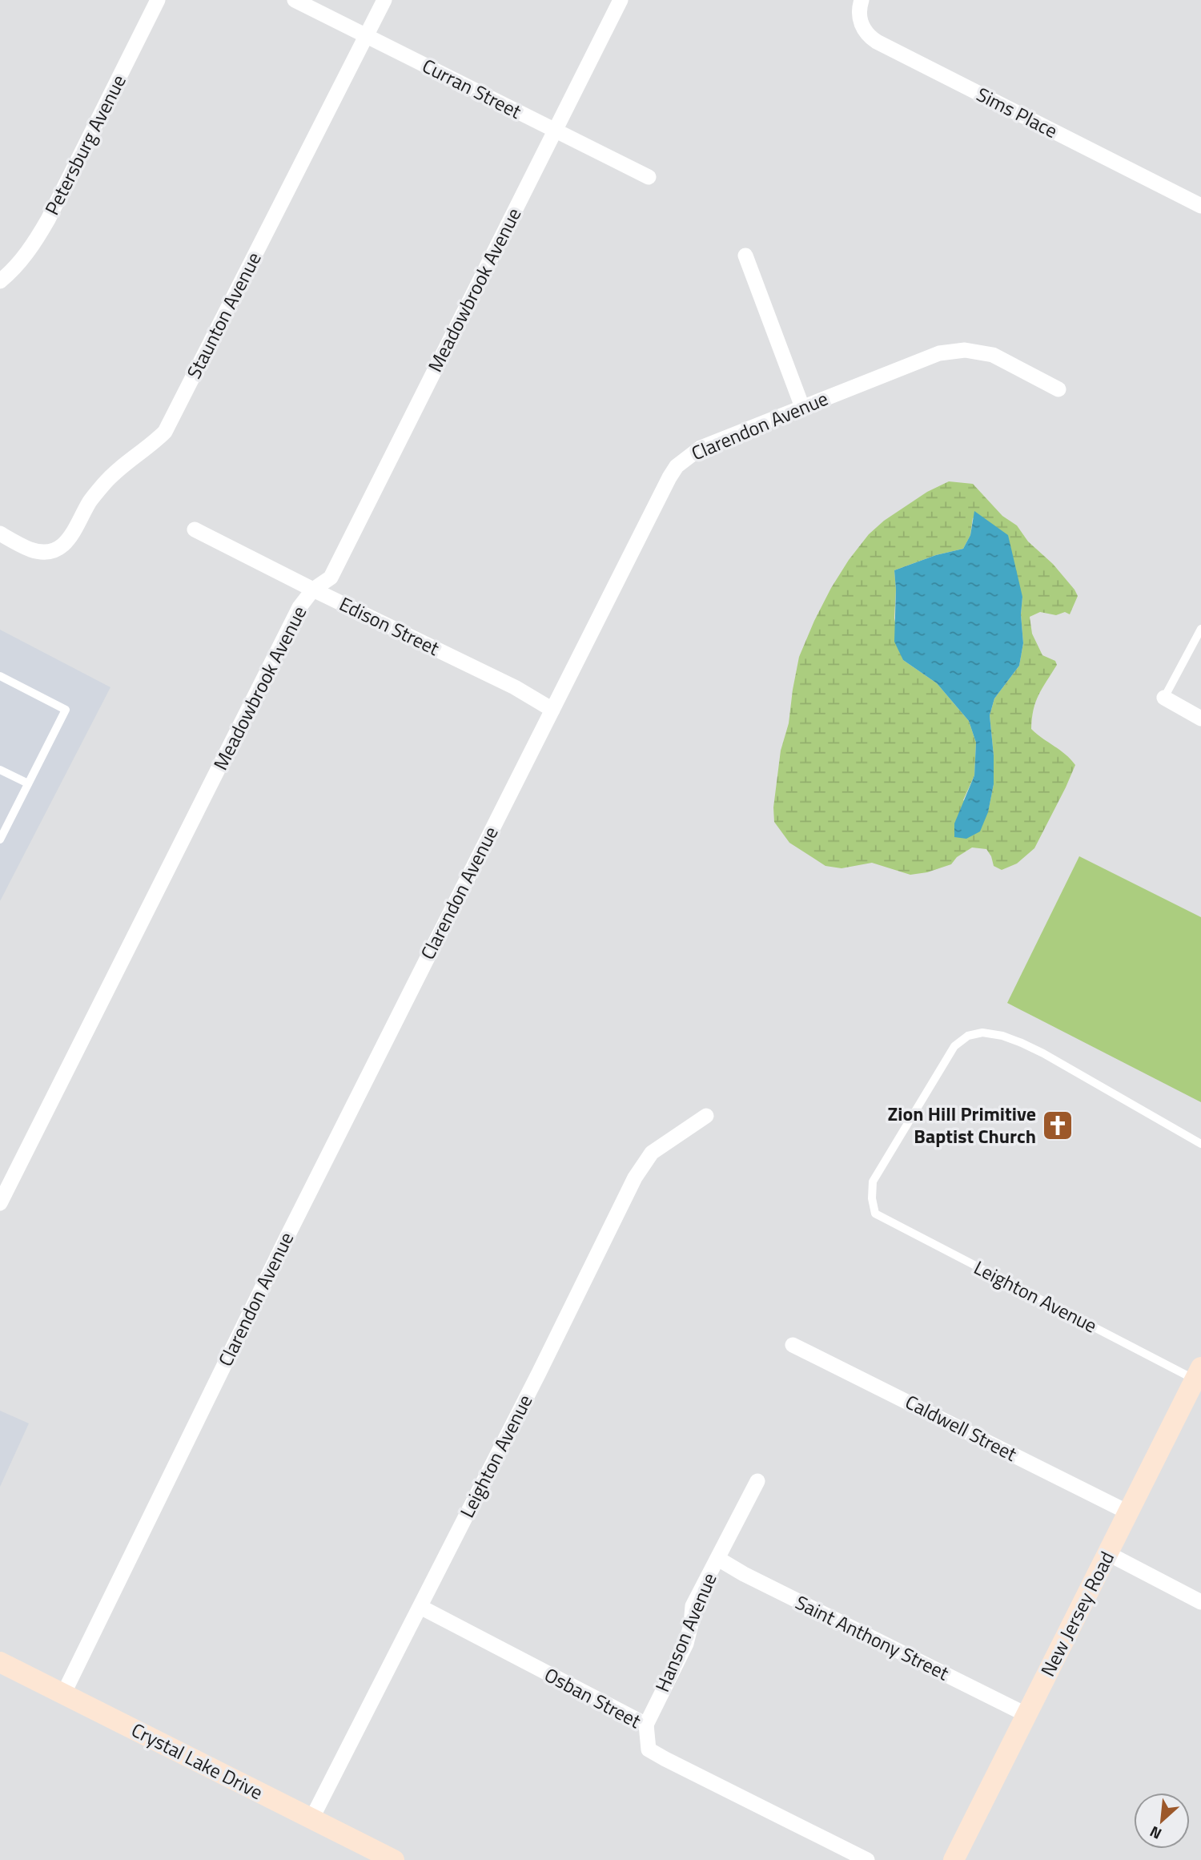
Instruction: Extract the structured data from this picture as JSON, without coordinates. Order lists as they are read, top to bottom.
{
  "streets": {
    "street": [
      "Curran Street",
      "Sims Place",
      "Petersburg Avenue",
      "Meadowbrook Avenue",
      "Staunton Avenue",
      "Clarendon Avenue",
      "Edison Street",
      "Leighton Avenue",
      "Caldwell Street",
      "New Jersey Road",
      "Hanson Avenue",
      "Saint Anthony Street",
      "Osban Street",
      "Crystal Lake Drive"
    ]
  },
  "crossings": [
    ["Curran Street", "Meadowbrook Avenue"],
    ["Curran Street", "Staunton Avenue"],
    ["Meadowbrook Avenue", "Edison Street"],
    ["Clarendon Avenue", "Edison Street"],
    ["Clarendon Avenue", "Crystal Lake Drive"],
    ["Leighton Avenue", "New Jersey Road"],
    ["Leighton Avenue", "Osban Street"],
    ["Leighton Avenue", "Crystal Lake Drive"],
    ["Caldwell Street", "New Jersey Road"],
    ["New Jersey Road", "Saint Anthony Street"],
    ["Hanson Avenue", "Saint Anthony Street"],
    ["Hanson Avenue", "Osban Street"]
  ],
  "places": {
    "church": ["Zion Hill Primitive Baptist Church"]
  },
  "north": "bottom left"
}
